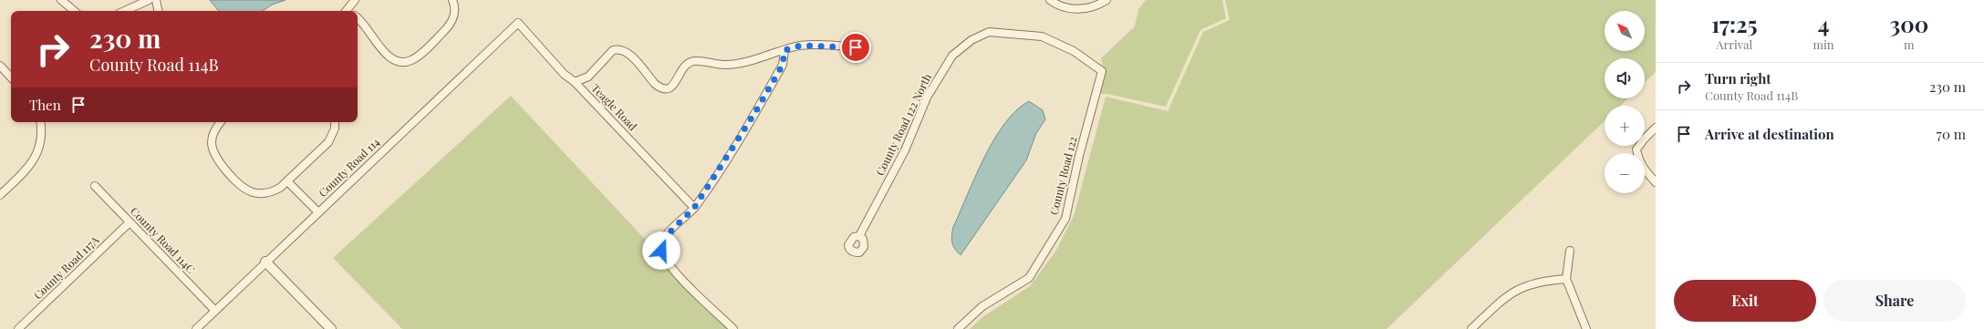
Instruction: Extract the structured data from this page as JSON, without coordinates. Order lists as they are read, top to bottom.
{
  "streets": {
    "street": [
      "Teagle Road",
      "County Road 122 North",
      "County Road 114",
      "County Road 122",
      "County Road 114C",
      "County Road 117A"
    ]
  },
  "crossings": [
    ["Teagle Road", "County Road 114"],
    ["County Road 122 North", "County Road 122"],
    ["County Road 114", "County Road 114C"],
    ["County Road 114C", "County Road 117A"]
  ],
  "north": "top left",
  "page": {
    "eta": [
      "17:25",
      "Arrival",
      "4",
      "min",
      "300",
      "m"
    ],
    "map_buttons": ["+", "−"],
    "turn": ["230 m", "County Road 114B"],
    "list": [
      {
        "name": "Turn right",
        "note": "County Road 114B",
        "value": "230 m"
      },
      {
        "name": "Arrive at destination",
        "value": "70 m"
      }
    ],
    "then": "Then",
    "buttons": ["Exit", "Share"]
  }
}
